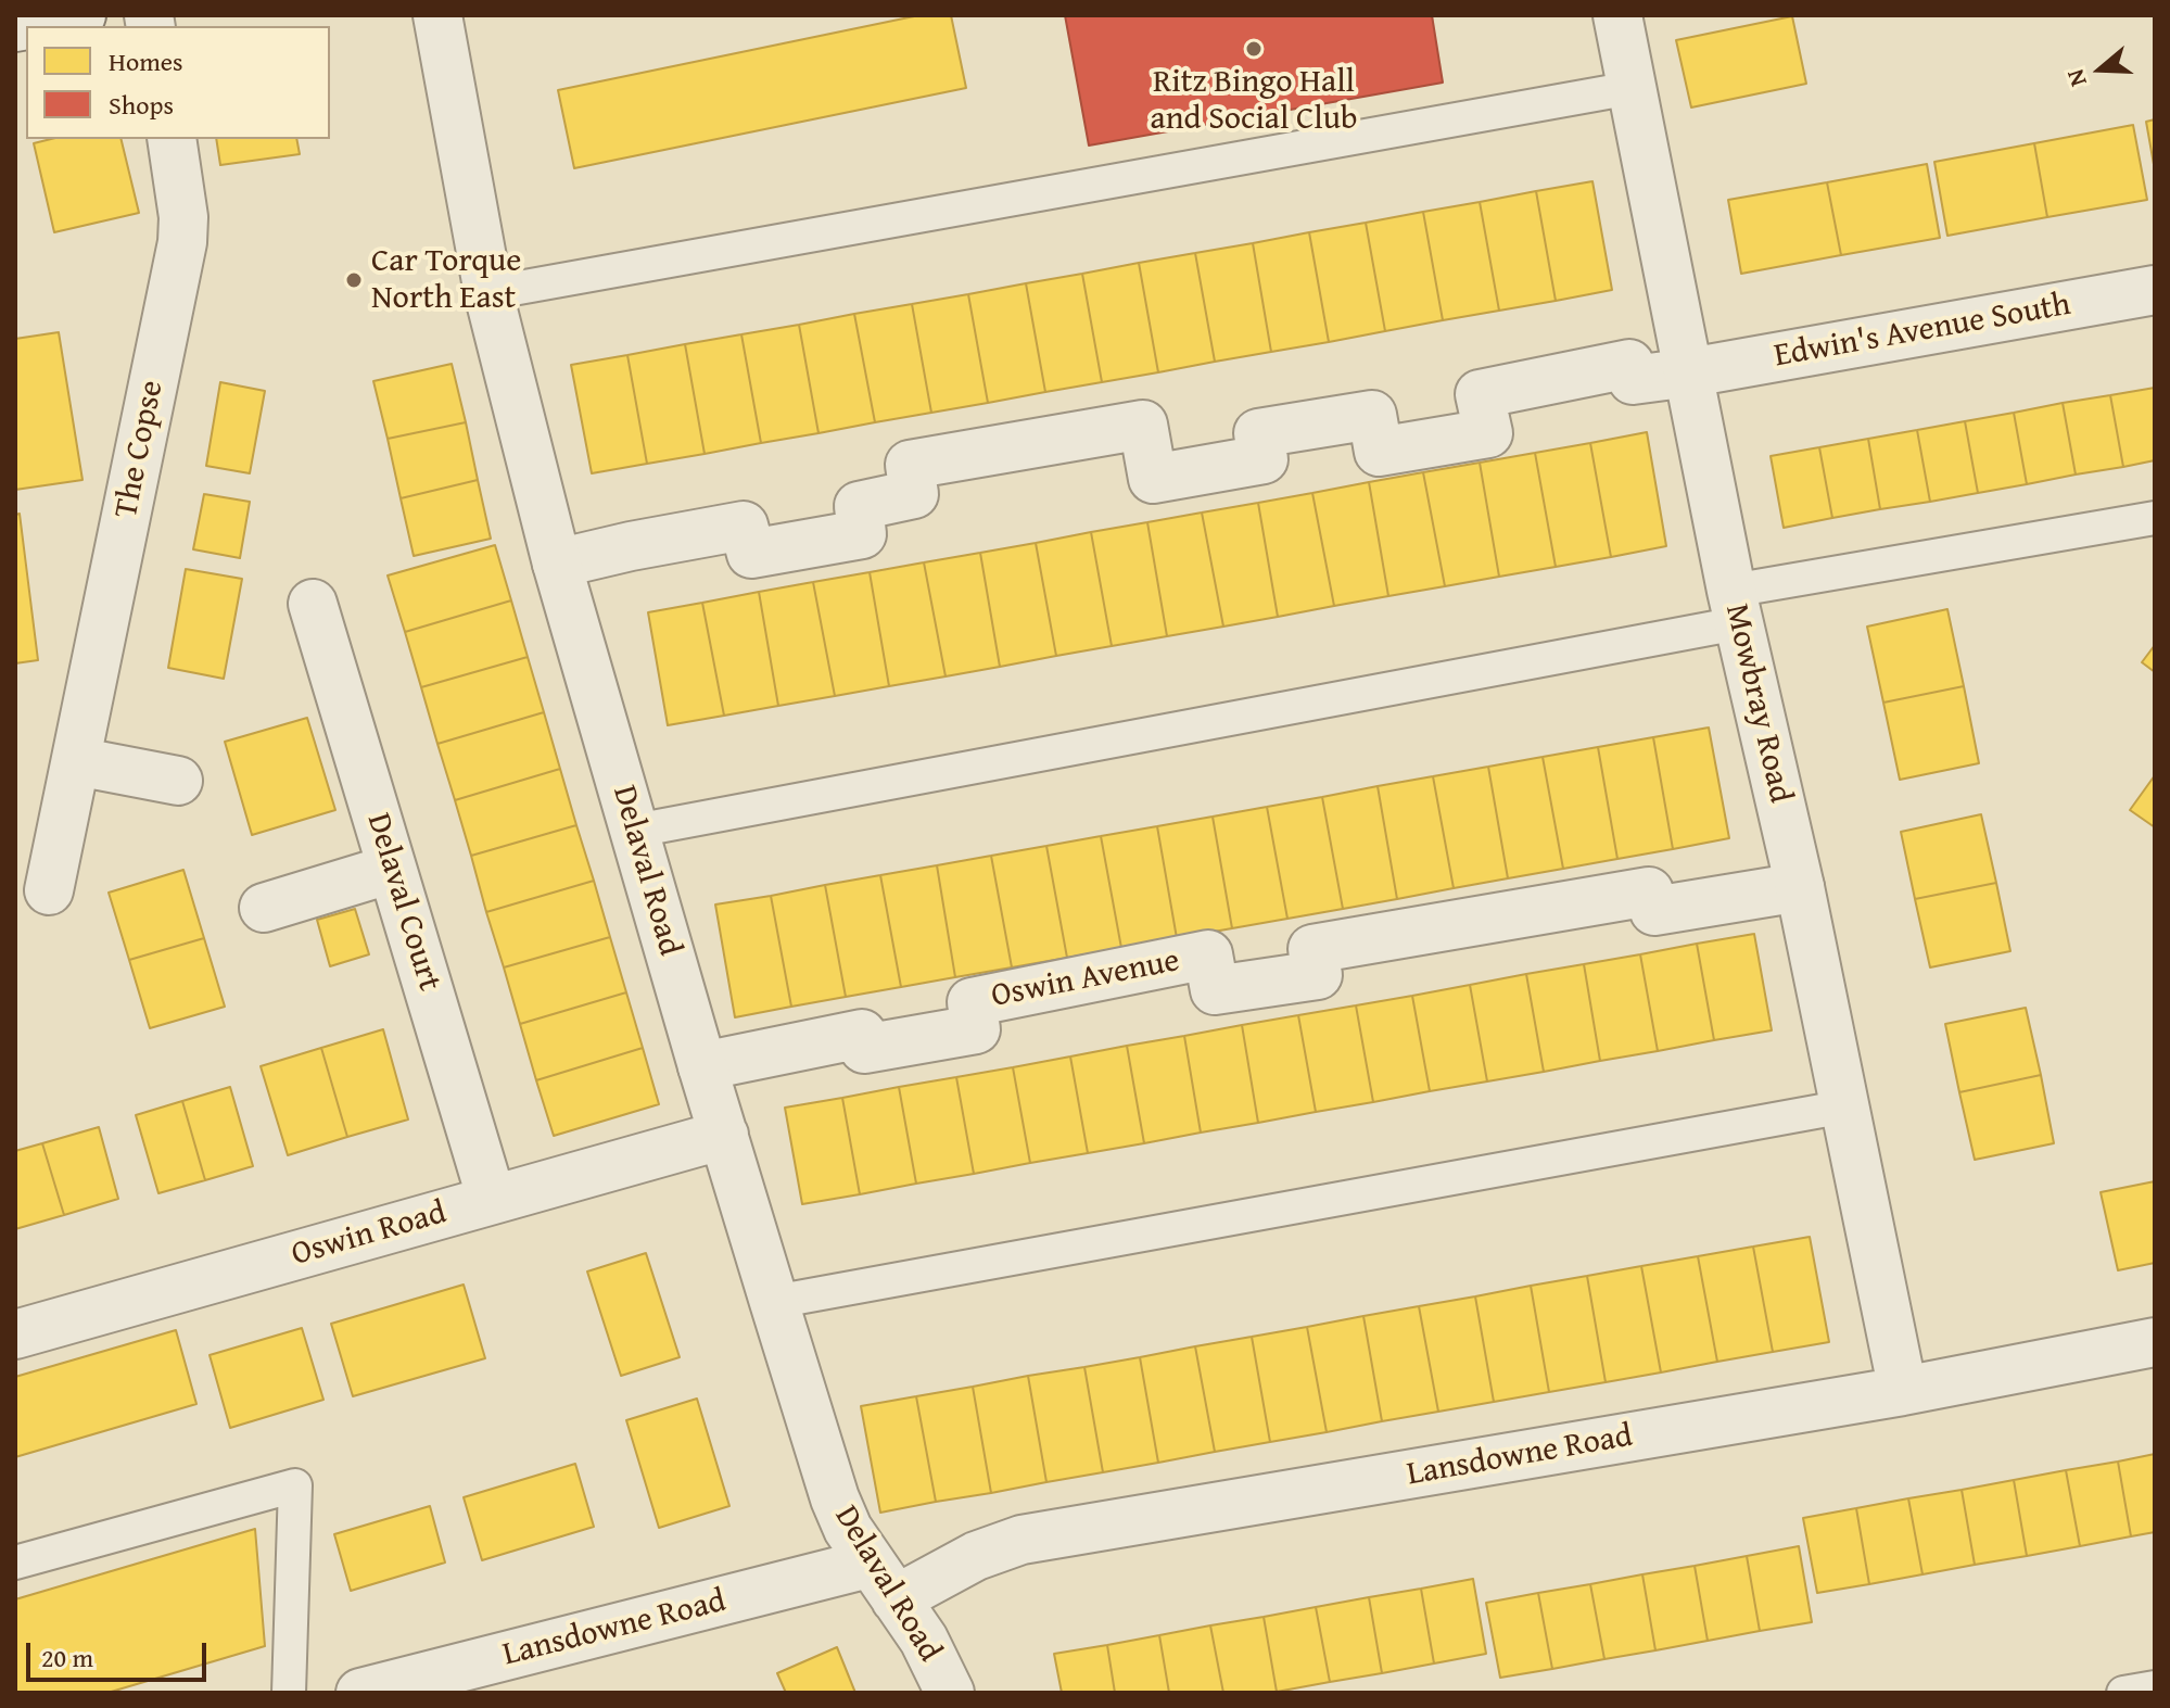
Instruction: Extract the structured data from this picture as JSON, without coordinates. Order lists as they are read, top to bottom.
{
  "streets": {
    "street": [
      "Edwin's Avenue South",
      "The Copse",
      "Mowbray Road",
      "Delaval Road",
      "Delaval Court",
      "Oswin Avenue",
      "Oswin Road",
      "Lansdowne Road"
    ]
  },
  "crossings": [
    ["Edwin's Avenue South", "Mowbray Road"],
    ["Edwin's Avenue South", "Delaval Road"],
    ["Mowbray Road", "Oswin Avenue"],
    ["Mowbray Road", "Lansdowne Road"],
    ["Delaval Road", "Oswin Avenue"],
    ["Delaval Road", "Oswin Road"],
    ["Delaval Road", "Lansdowne Road"],
    ["Delaval Court", "Oswin Road"]
  ],
  "places": ["Ritz Bingo Hall and Social Club", "Car Torque North East"],
  "legend": ["Homes", "Shops"],
  "scale_bar": "20 m",
  "north": "left"
}
